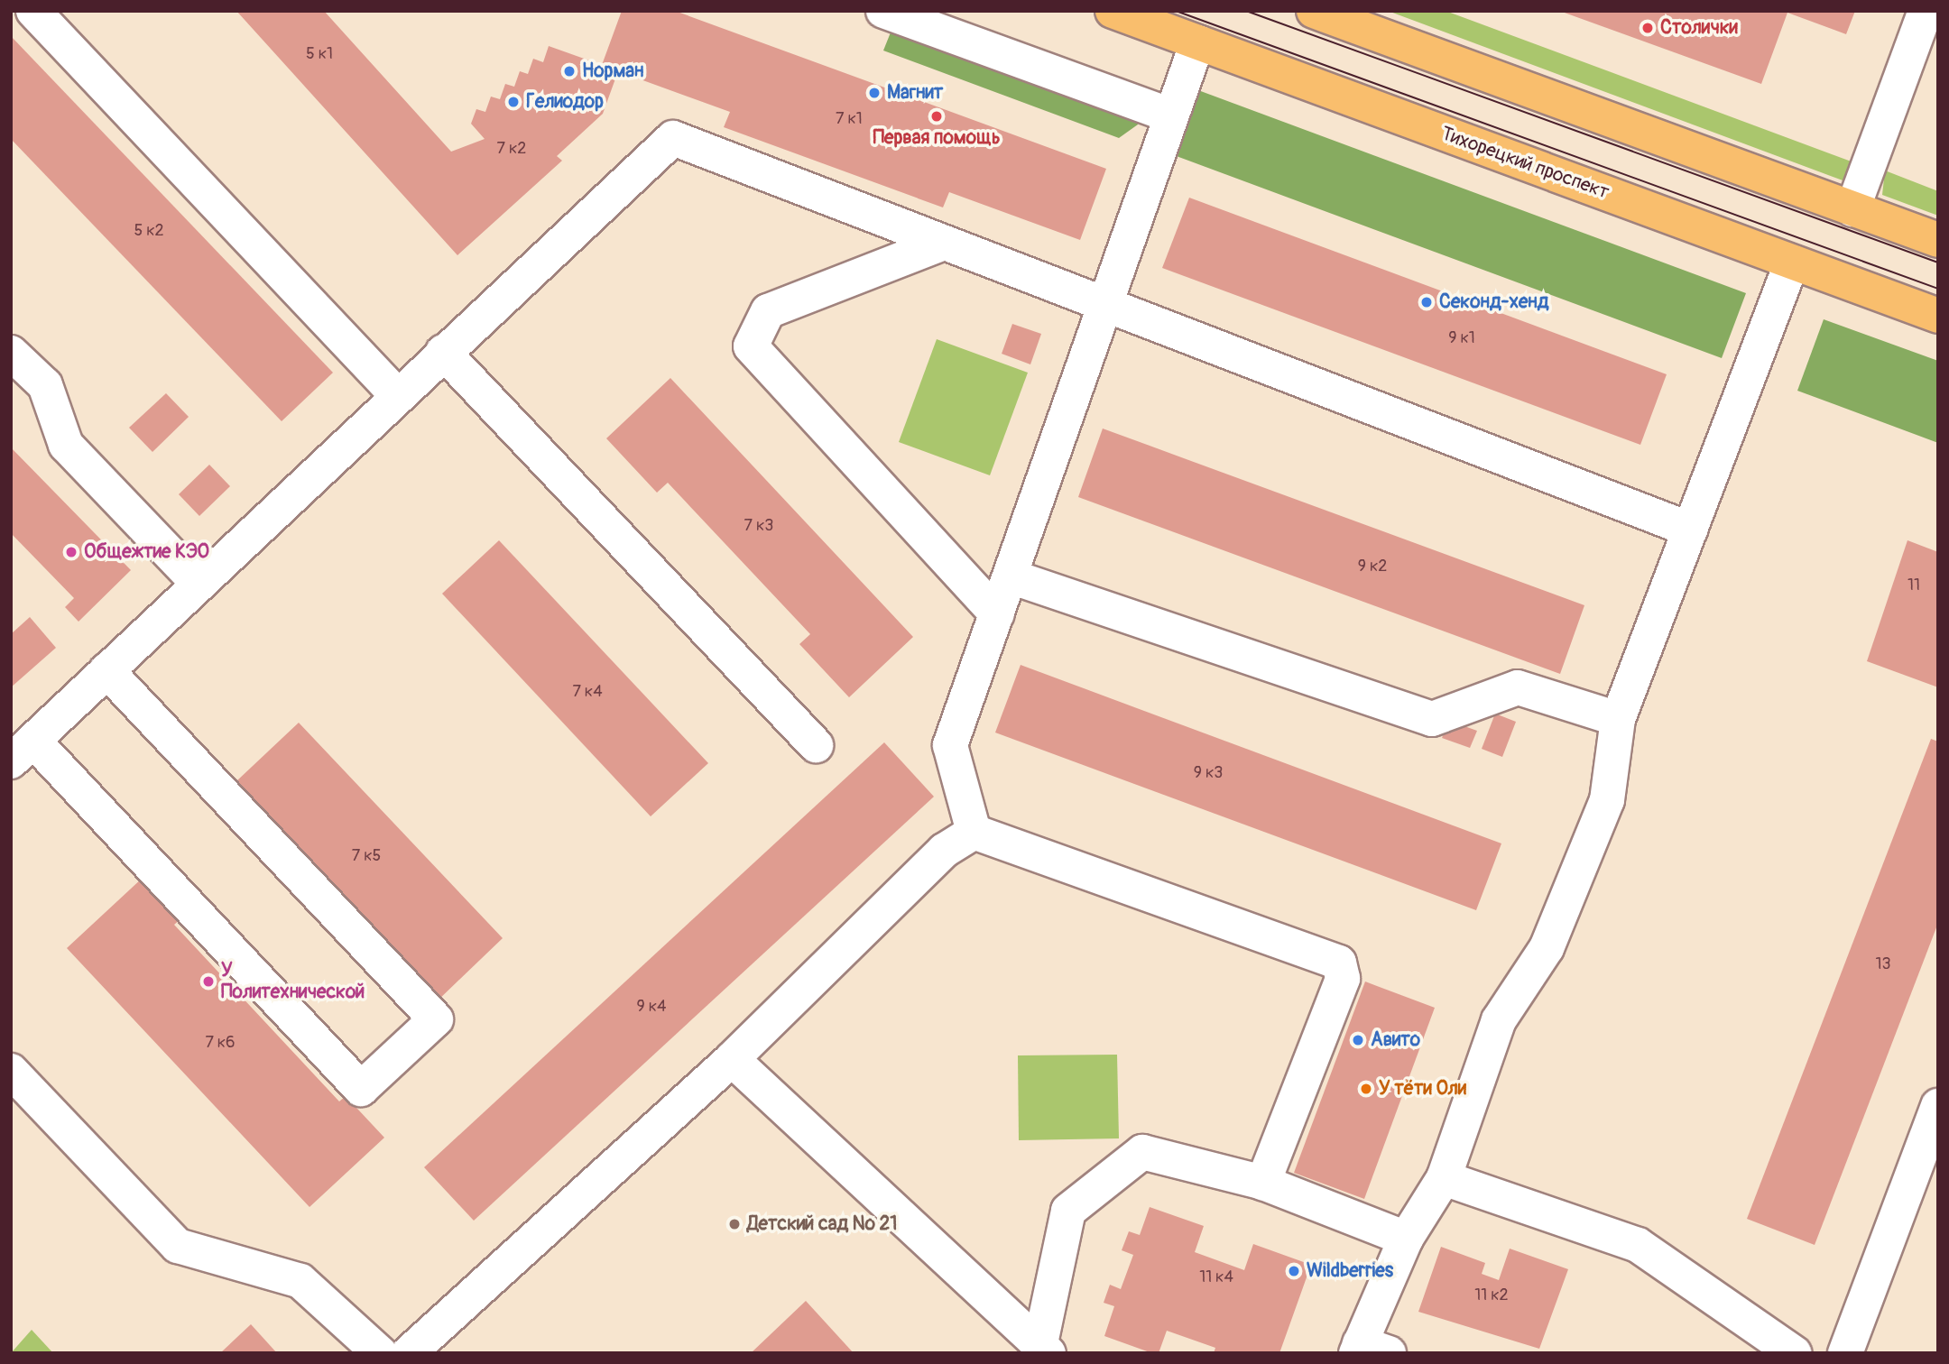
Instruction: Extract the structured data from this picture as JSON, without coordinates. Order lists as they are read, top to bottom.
{
  "streets": {
    "main road": ["Тихорецкий проспект"]
  },
  "places": [
    "Столички",
    "Норман",
    "Магнит",
    "Гелиодор",
    "Первая помощь",
    "Секонд-хенд",
    "Общежтие КЭО",
    "У Политехнической",
    "Авито",
    "У тёти Оли",
    "Детский сад № 21",
    "Wildberries"
  ],
  "house_numbers": [
    "5 к1",
    "7 к1",
    "7 к2",
    "5 к2",
    "9 к1",
    "7 к3",
    "9 к2",
    "11",
    "7 к4",
    "9 к3",
    "7 к5",
    "13",
    "9 к4",
    "7 к6",
    "11 к4",
    "11 к2"
  ]
}
